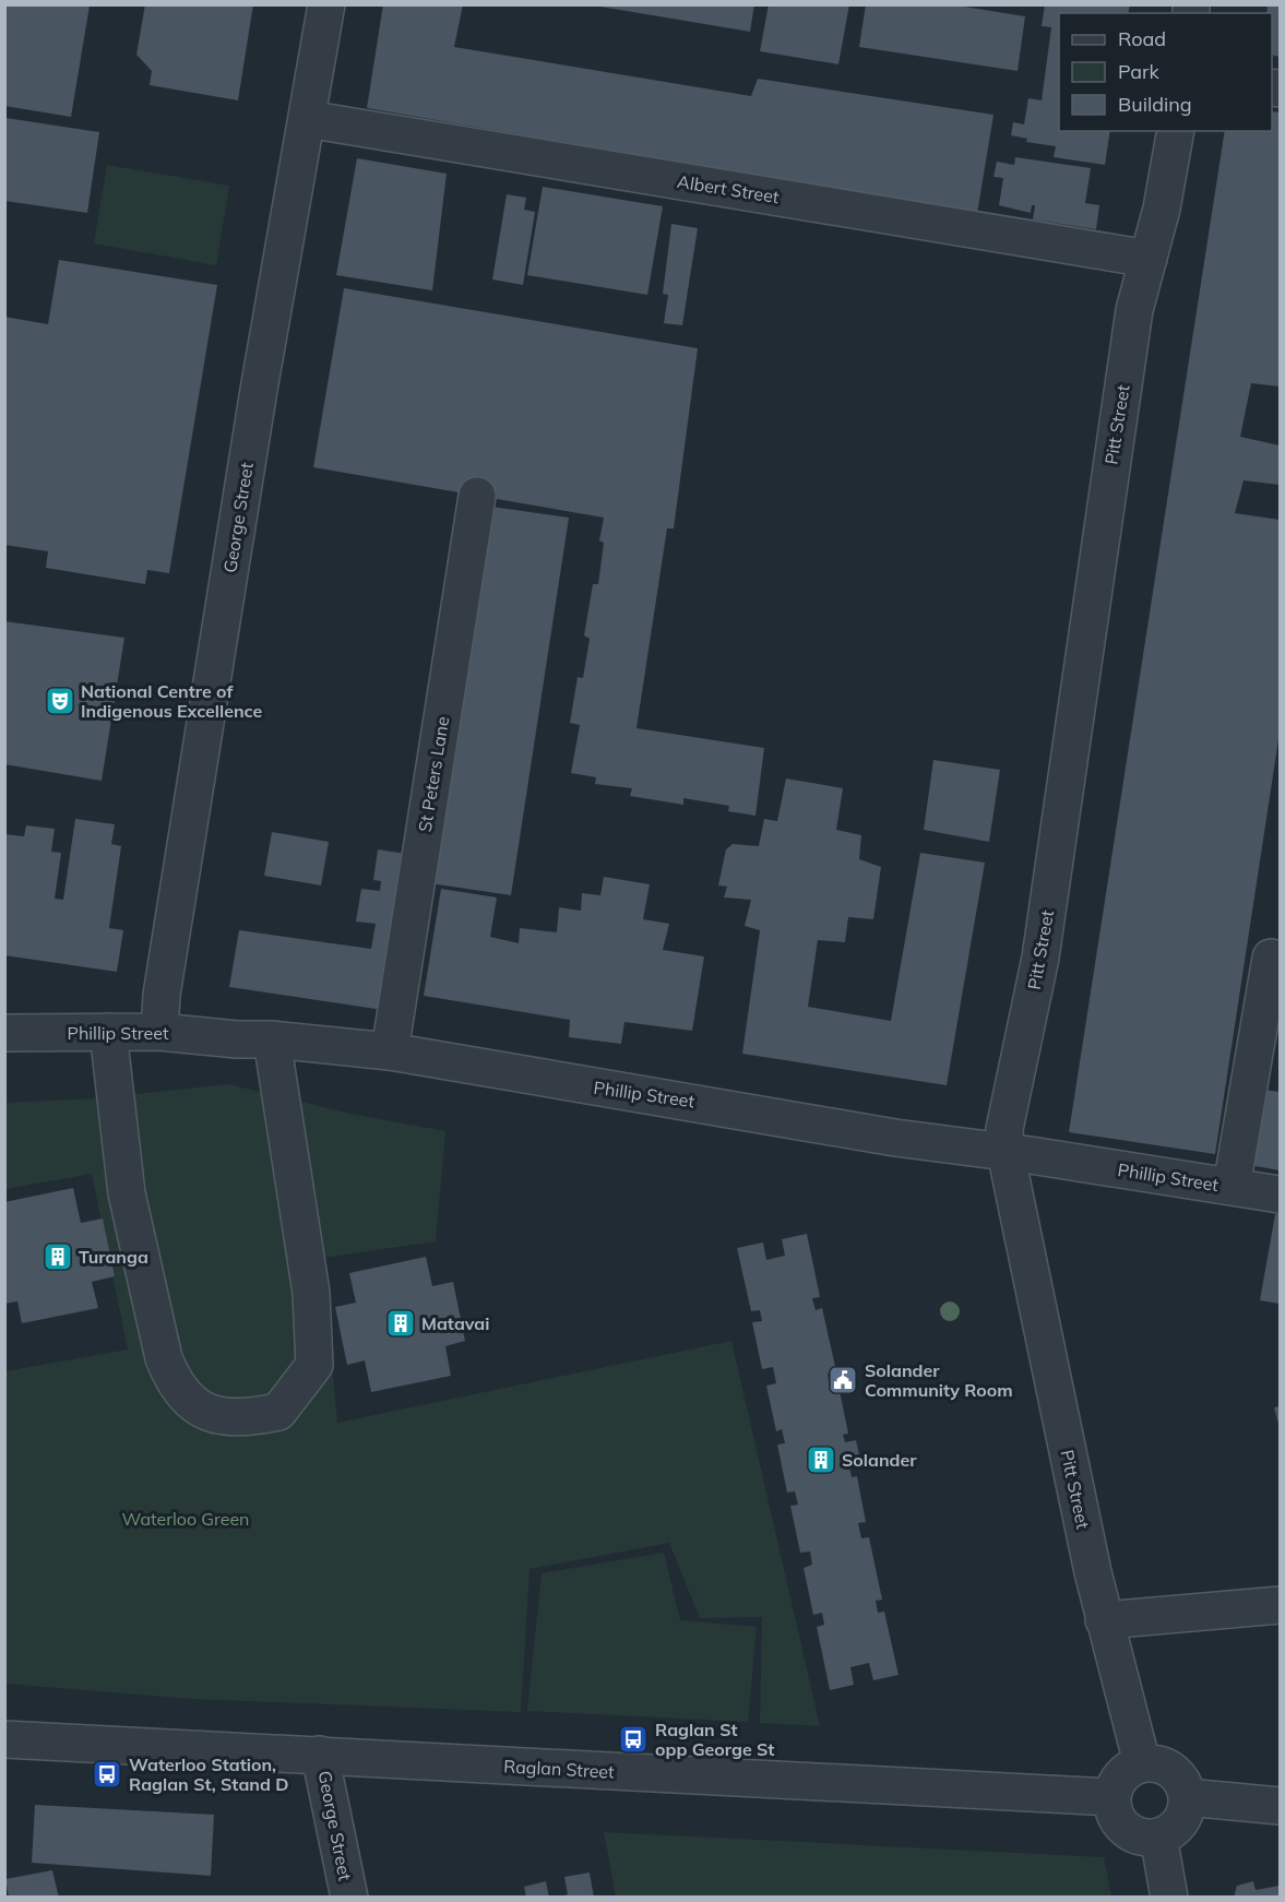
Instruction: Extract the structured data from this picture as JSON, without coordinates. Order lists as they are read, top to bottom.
{
  "streets": {
    "street": [
      "Albert Street",
      "Pitt Street",
      "George Street",
      "St Peters Lane",
      "Phillip Street",
      "Raglan Street"
    ]
  },
  "crossings": [
    ["Albert Street", "Pitt Street"],
    ["Albert Street", "George Street"],
    ["Pitt Street", "Phillip Street"],
    ["Pitt Street", "Raglan Street"],
    ["George Street", "Phillip Street"],
    ["George Street", "Raglan Street"],
    ["St Peters Lane", "Phillip Street"]
  ],
  "parks": ["Waterloo Green"],
  "places": {
    "theatre": ["National Centre of Indigenous Excellence"],
    "building": ["Turanga", "Matavai", "Solander"],
    "public building": ["Solander Community Room"],
    "bus stop": ["Raglan St opp George St", "Waterloo Station, Raglan St, Stand D"]
  },
  "legend": ["Road", "Park", "Building"]
}
